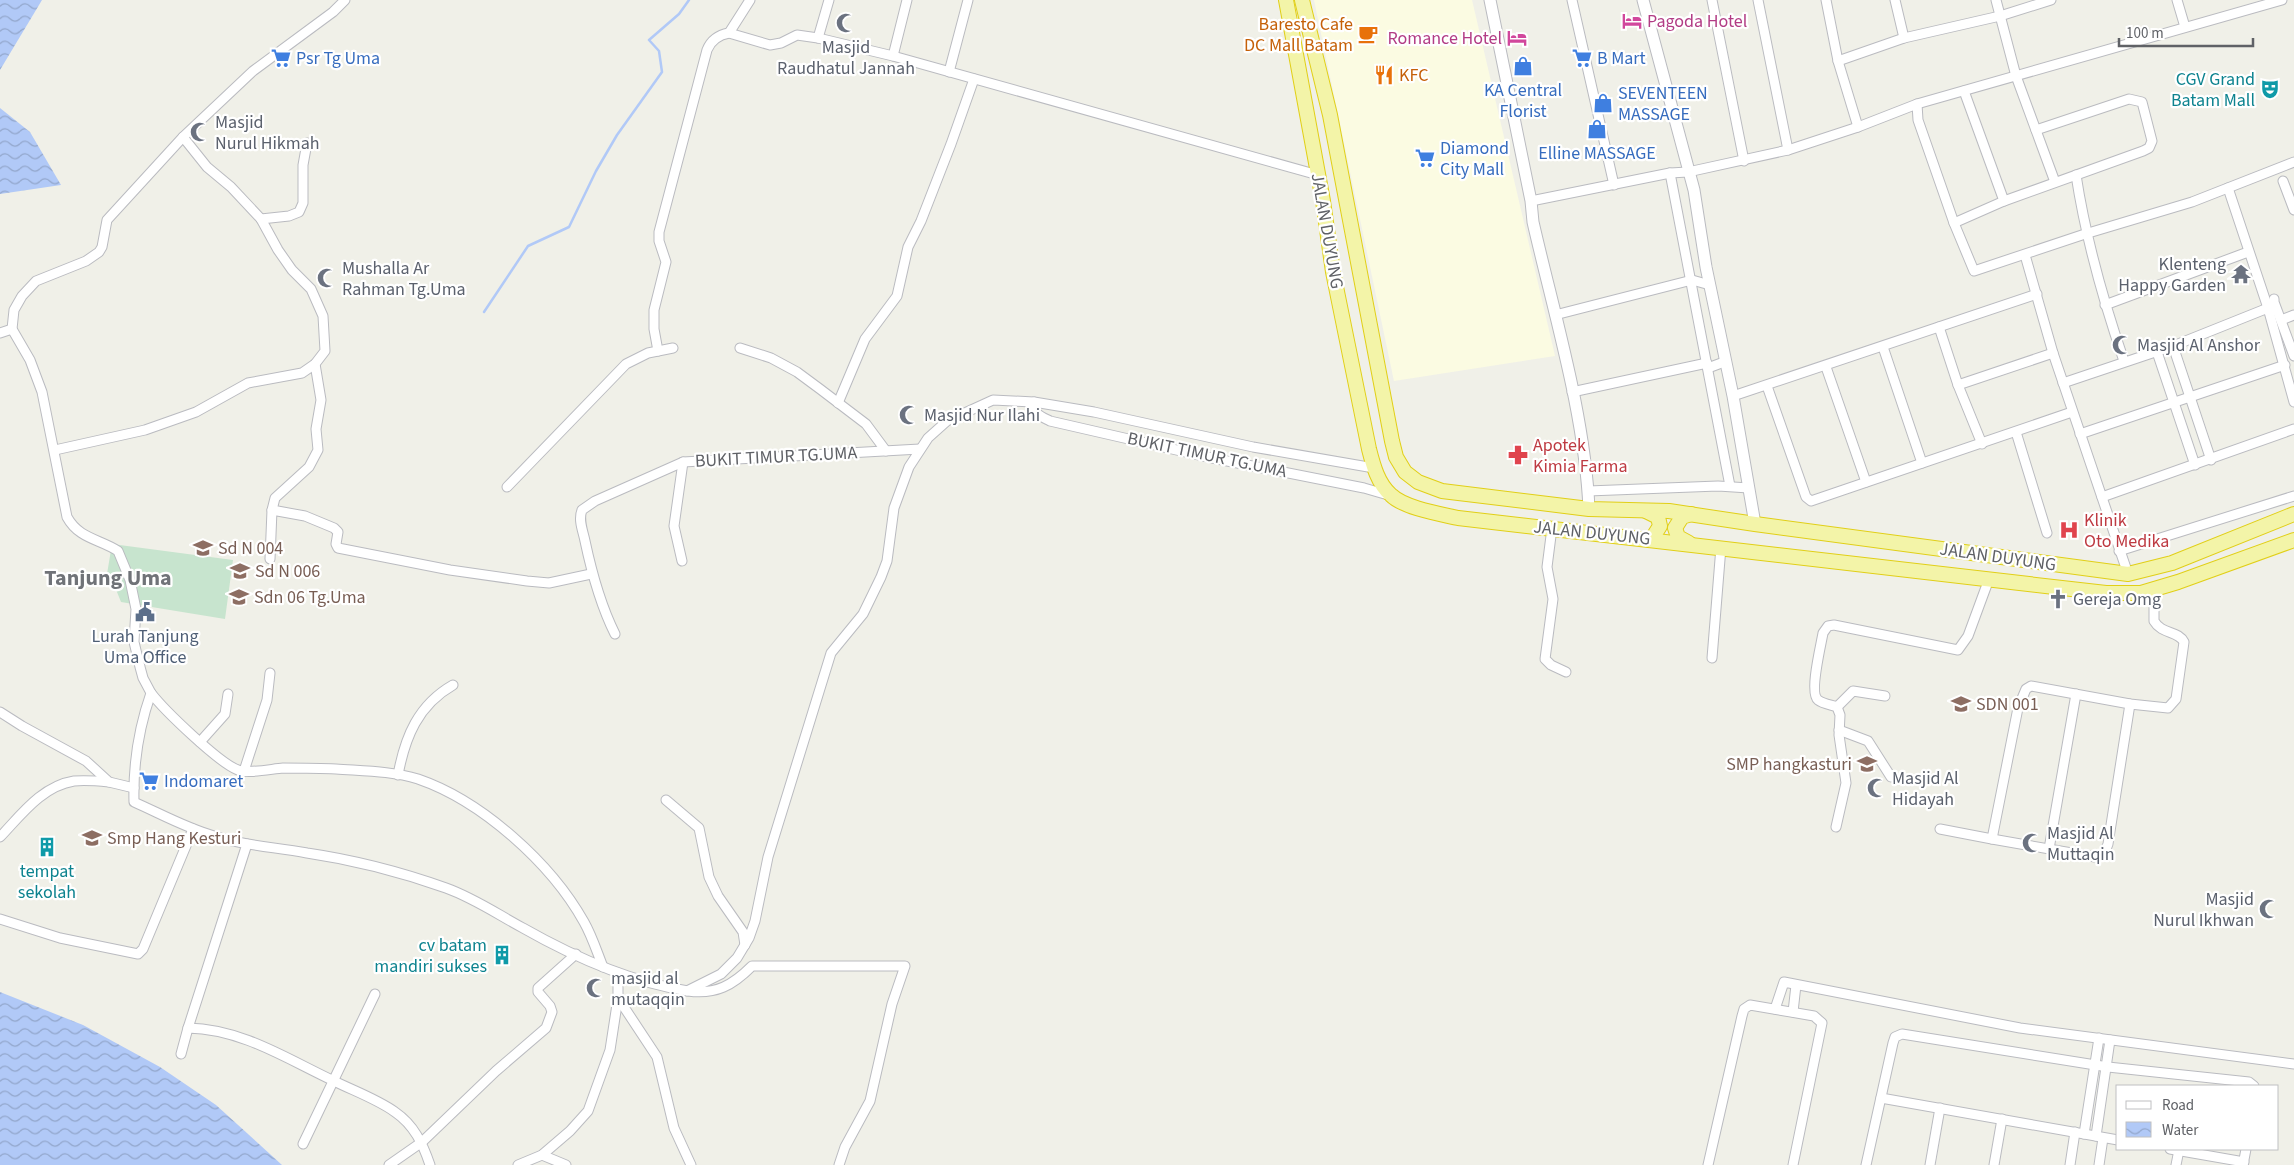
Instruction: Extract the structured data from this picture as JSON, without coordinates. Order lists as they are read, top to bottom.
{
  "streets": {
    "highway": ["JALAN DUYUNG"],
    "street": ["BUKIT TIMUR TG.UMA"]
  },
  "crossings": [
    ["JALAN DUYUNG", "BUKIT TIMUR TG.UMA"]
  ],
  "districts": ["Tanjung Uma"],
  "places": {
    "hotel": ["Pagoda Hotel", "Romance Hotel"],
    "mosque": [
      "Masjid Raudhatul Jannah",
      "Masjid Nurul Hikmah",
      "Mushalla Ar Rahman Tg.Uma",
      "Masjid Al Anshor",
      "Masjid Nur Ilahi",
      "Masjid Al Hidayah",
      "Masjid Al Muttaqin",
      "Masjid Nurul Ikhwan",
      "masjid al mutaqqin"
    ],
    "cafe": ["Baresto Cafe DC Mall Batam"],
    "supermarket": [
      "Psr Tg Uma",
      "B Mart",
      "Diamond City Mall",
      "Indomaret"
    ],
    "shop": ["KA Central Florist", "SEVENTEEN MASSAGE", "Elline MASSAGE"],
    "restaurant": ["KFC"],
    "theatre": ["CGV Grand Batam Mall"],
    "temple": ["Klenteng Happy Garden"],
    "pharmacy": ["Apotek Kimia Farma"],
    "hospital": ["Klinik Oto Medika"],
    "school or university": [
      "Sd N 004",
      "Sd N 006",
      "Sdn 06 Tg.Uma",
      "SDN 001",
      "SMP hangkasturi",
      "Smp Hang Kesturi"
    ],
    "church": ["Gereja Omg"],
    "public building": ["Lurah Tanjung Uma Office"],
    "building": ["tempat sekolah", "cv batam mandiri sukses"]
  },
  "legend": ["Road", "Water"],
  "scale_bar": "100 m"
}
